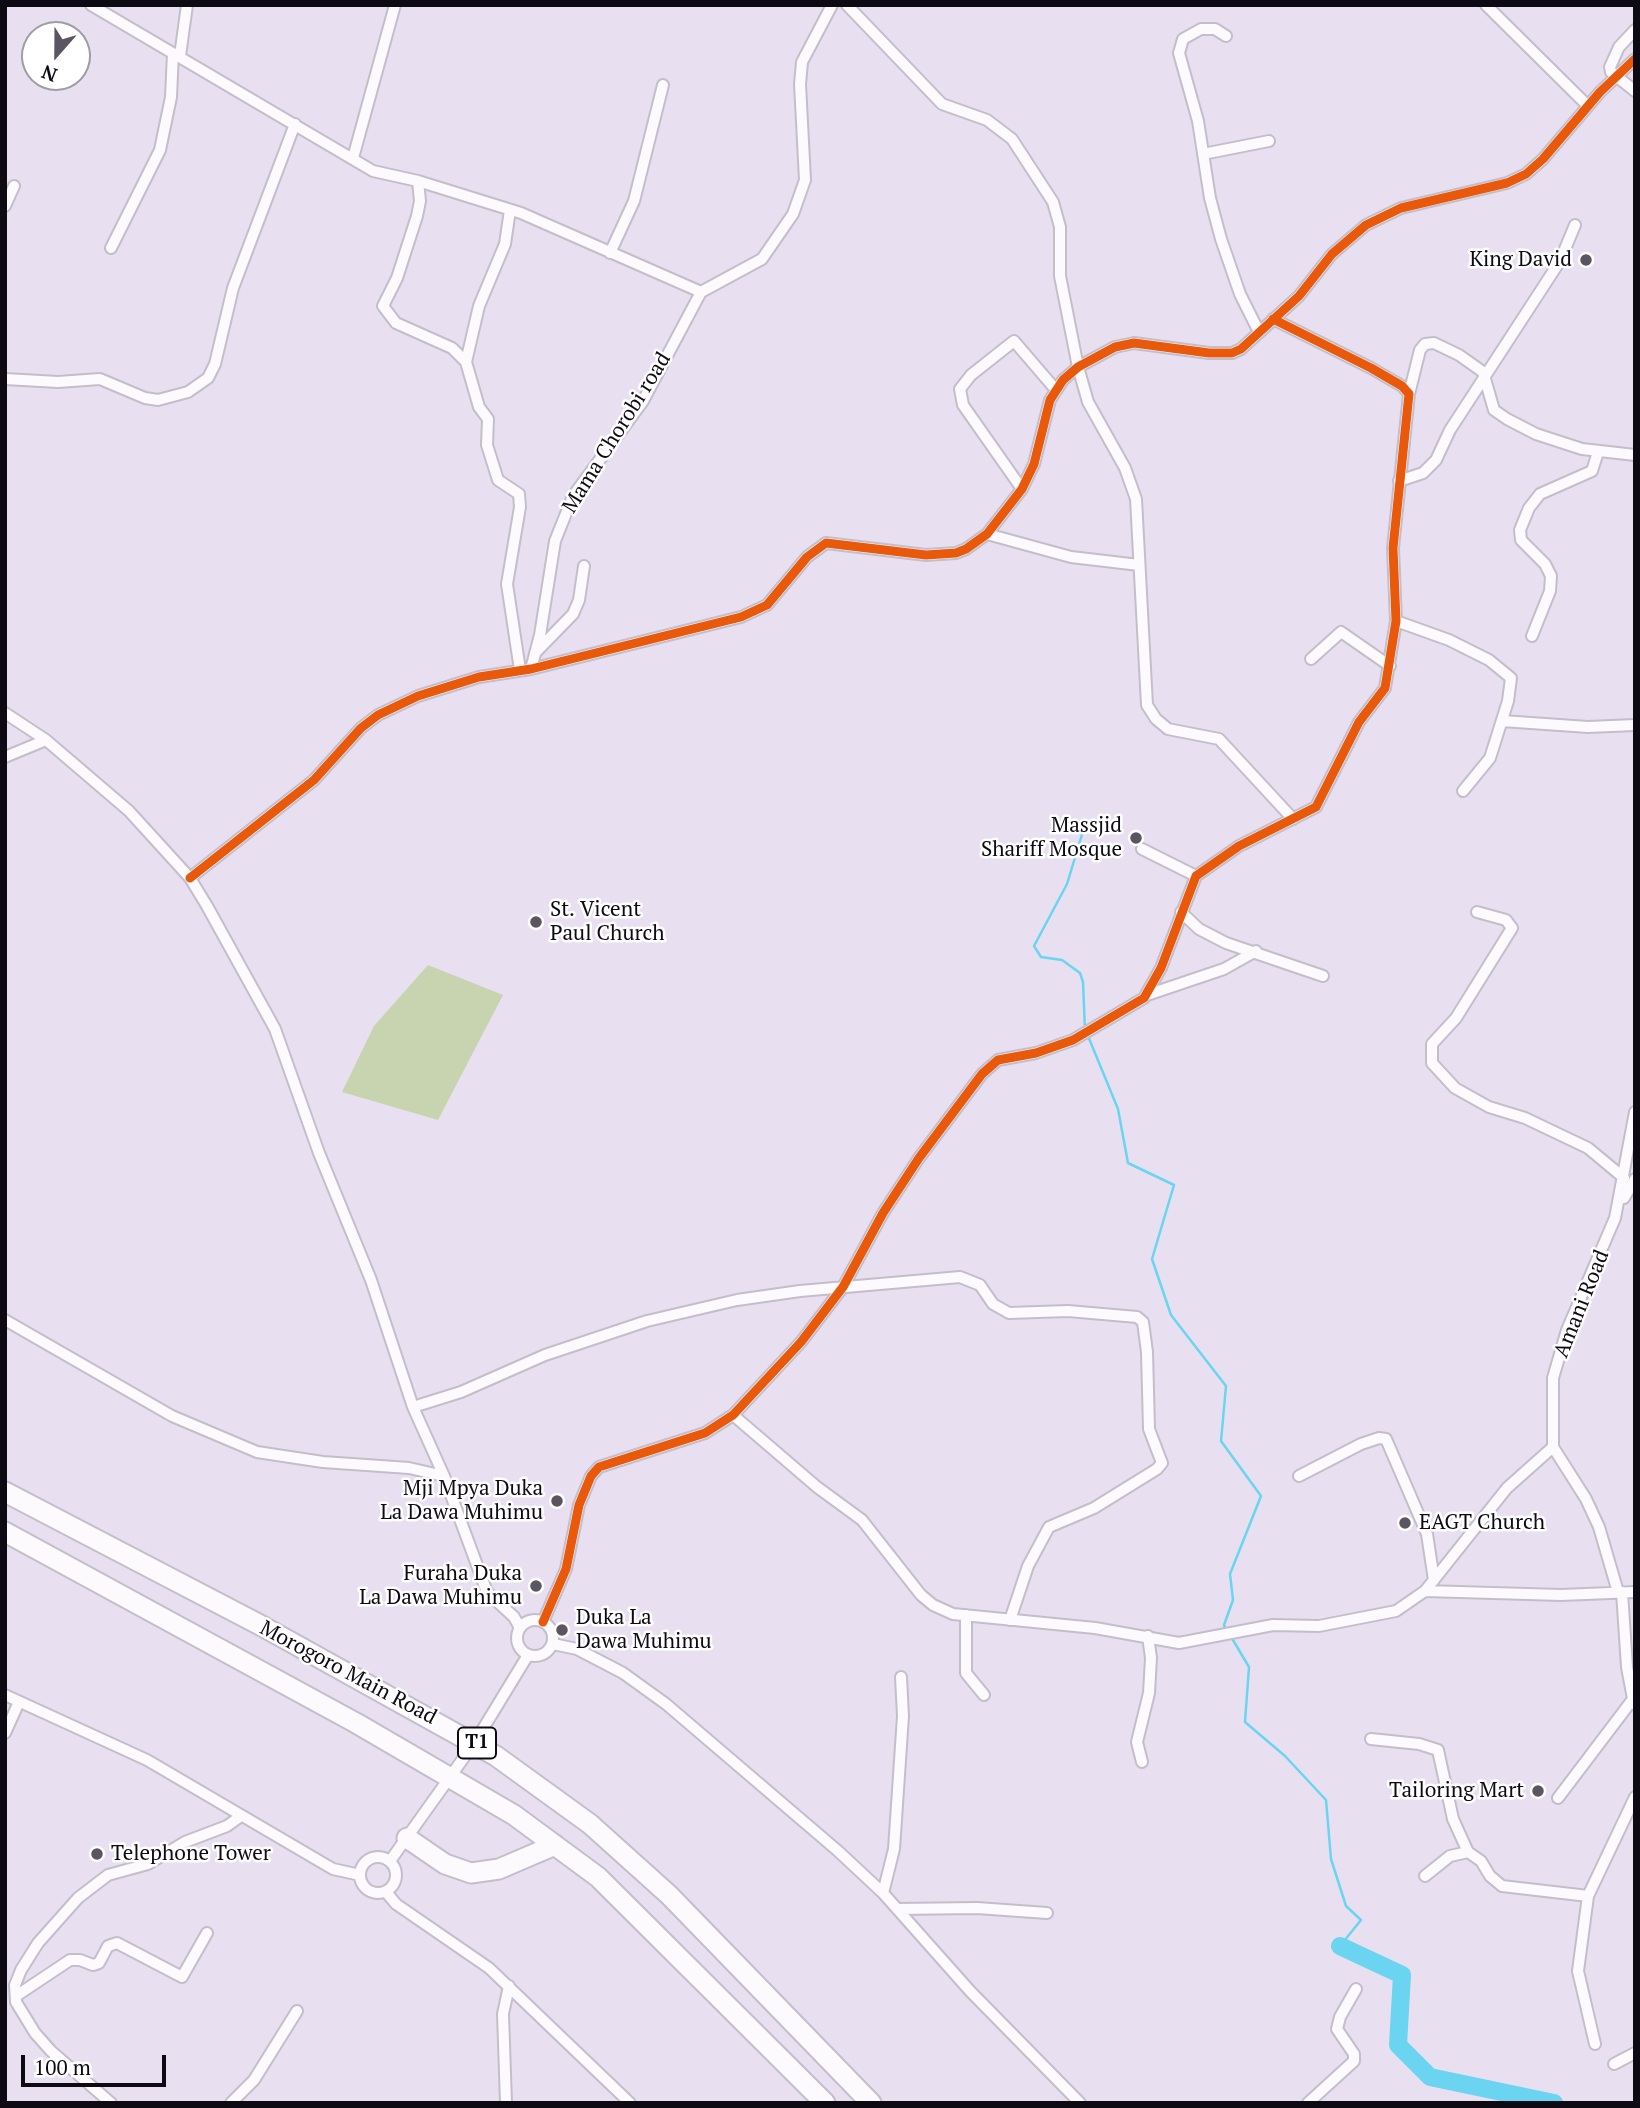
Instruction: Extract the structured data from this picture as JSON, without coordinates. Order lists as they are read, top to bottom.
{
  "streets": {
    "highway": ["Morogoro Main Road", "T1"],
    "street": ["Mama Chorobi road", "Amani Road"]
  },
  "places": [
    "King David",
    "Massjid Shariff Mosque",
    "St. Vicent Paul Church",
    "Mji Mpya Duka La Dawa Muhimu",
    "EAGT Church",
    "Furaha Duka La Dawa Muhimu",
    "Duka La Dawa Muhimu",
    "Tailoring Mart",
    "Telephone Tower"
  ],
  "scale_bar": "100 m",
  "north": "bottom"
}
